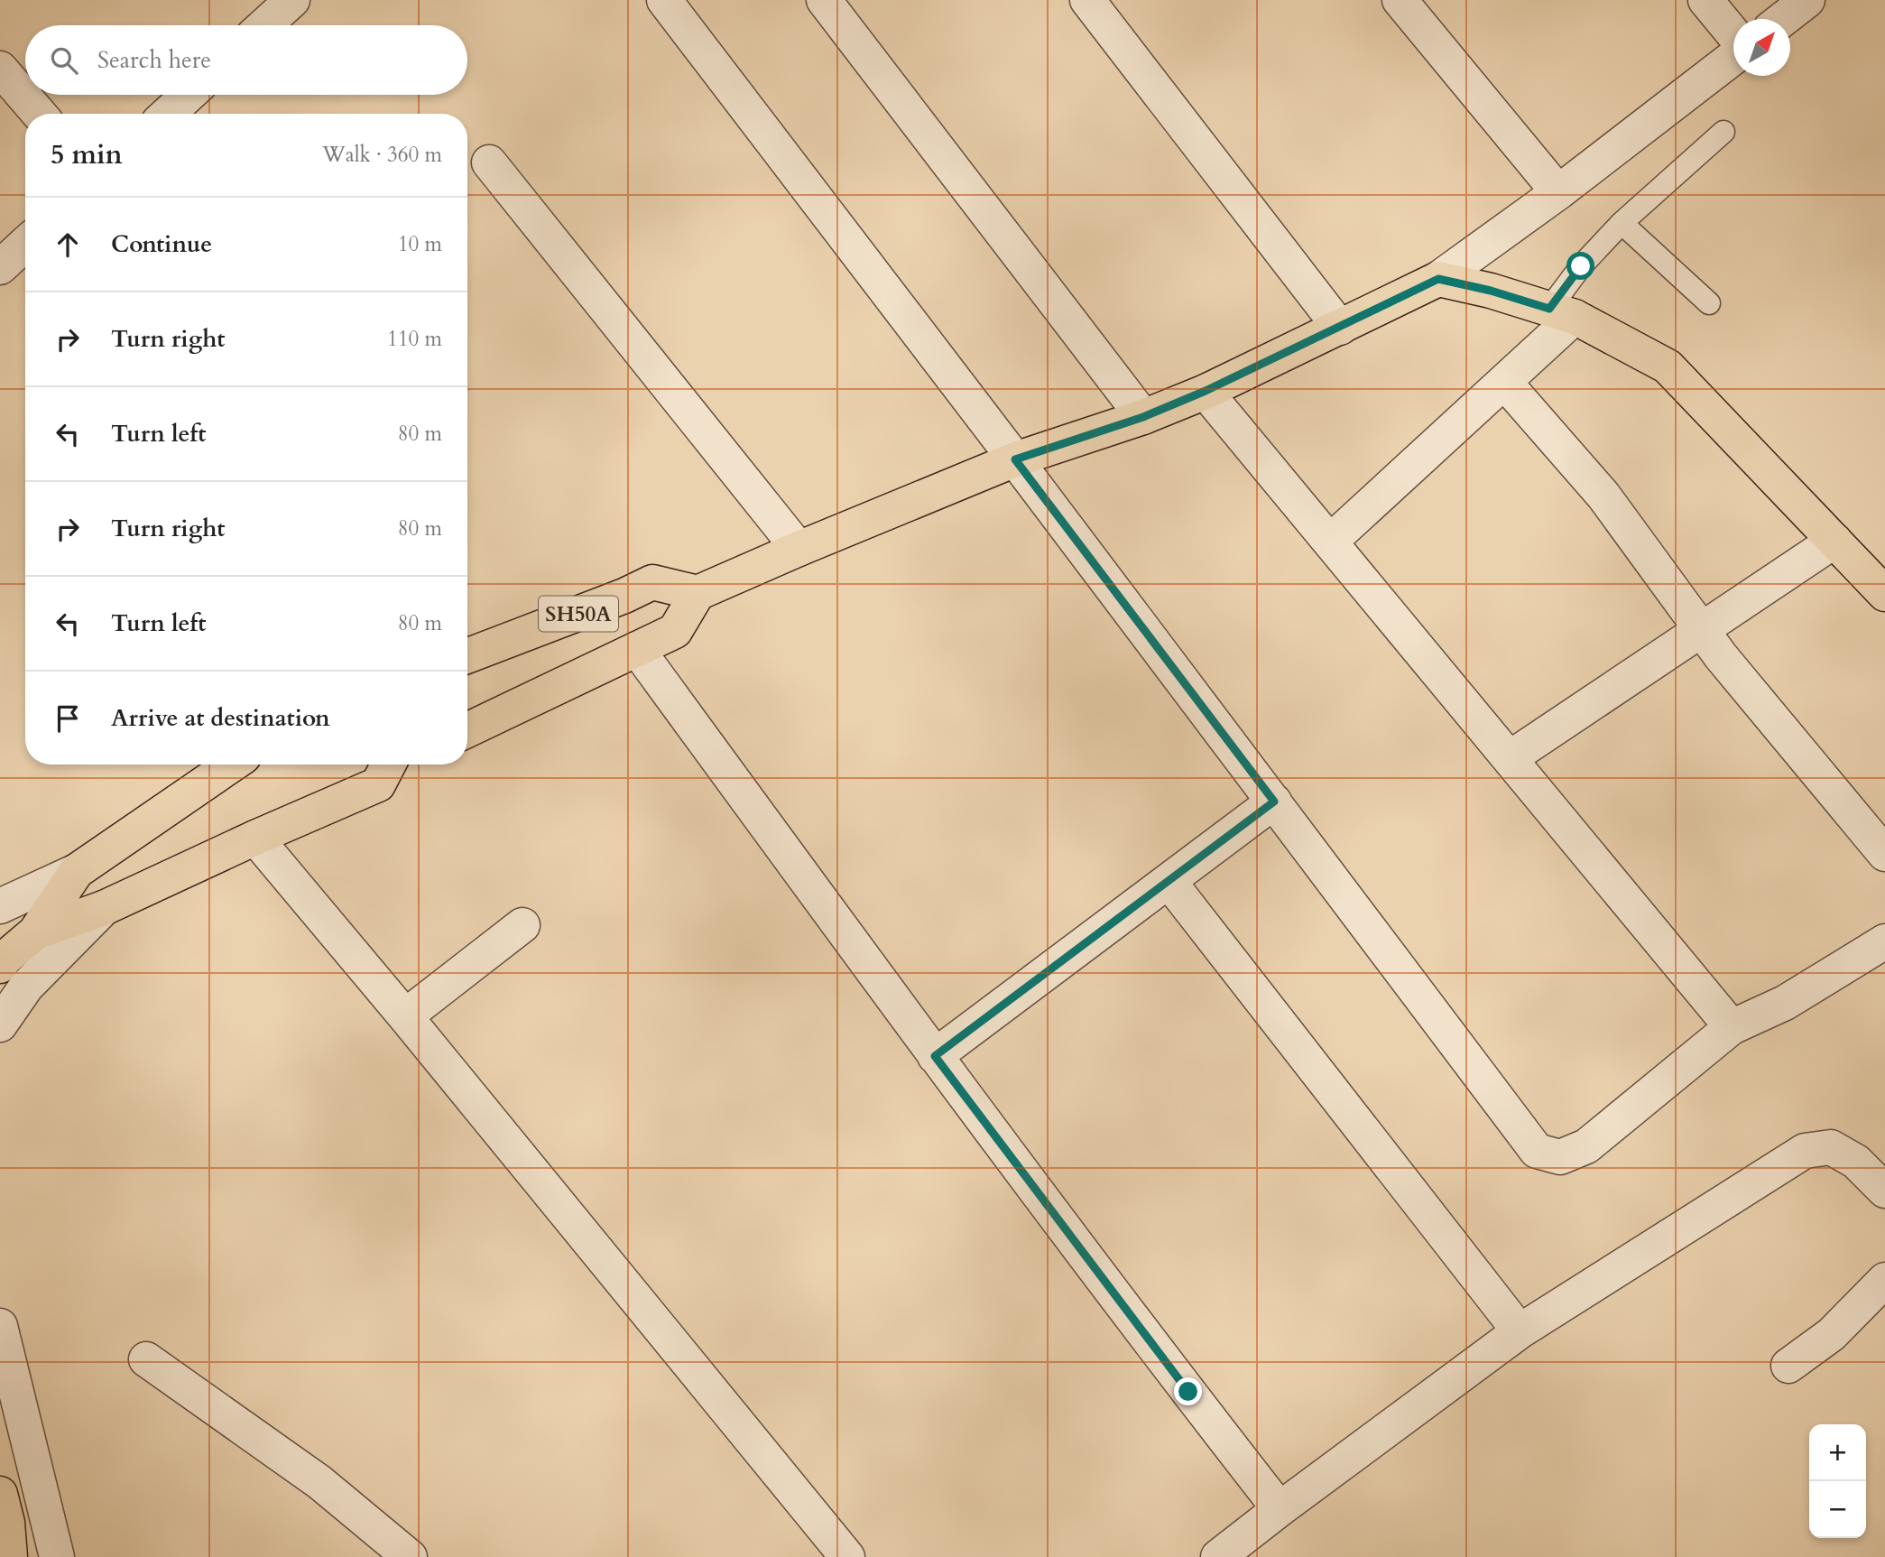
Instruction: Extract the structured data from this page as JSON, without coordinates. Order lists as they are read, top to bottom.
{
  "streets": {
    "main road": ["SH50A"]
  },
  "north": "top right",
  "page": {
    "search": "Search here",
    "heading": ["5 min", "Walk · 360 m"],
    "list": [
      ["Continue", "10 m"],
      ["Turn right", "110 m"],
      ["Turn left", "80 m"],
      ["Turn right", "80 m"],
      ["Turn left", "80 m"],
      "Arrive at destination"
    ],
    "map_buttons": ["+", "−"]
  }
}
